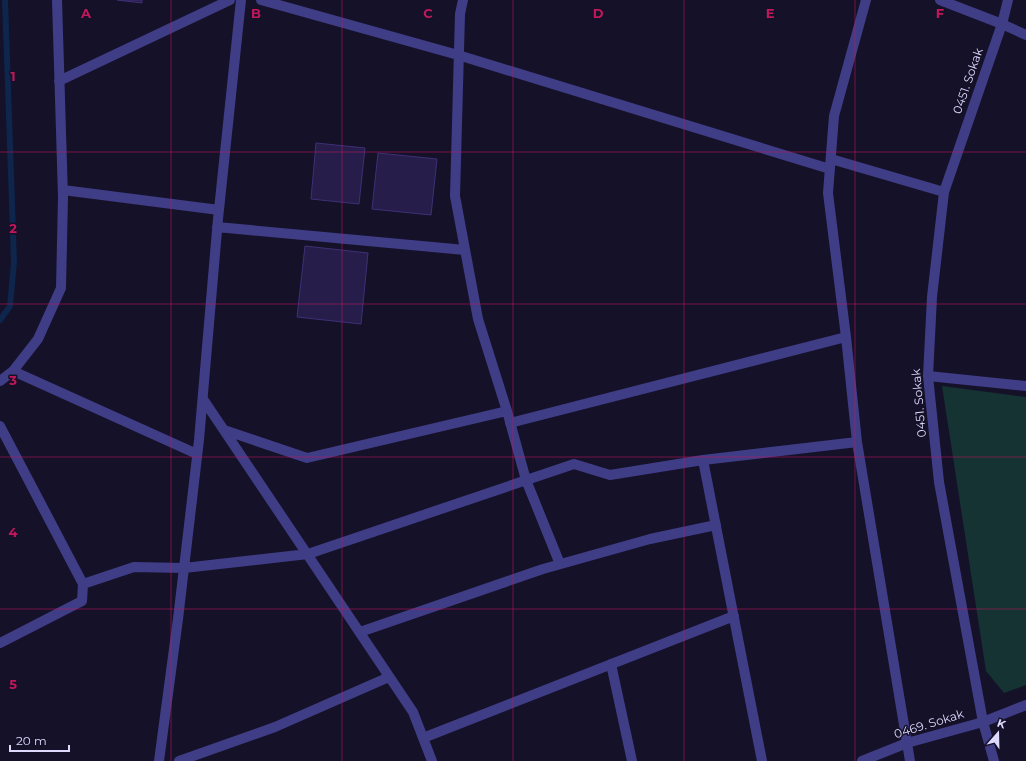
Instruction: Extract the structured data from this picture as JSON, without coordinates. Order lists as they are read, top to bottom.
{
  "streets": {
    "street": ["0451. Sokak", "0469. Sokak"]
  },
  "crossings": [
    ["0451. Sokak", "0469. Sokak"]
  ],
  "scale_bar": "20 m",
  "north": "top",
  "grid": {
    "columns": [
      "A",
      "B",
      "C",
      "D",
      "E",
      "F"
    ],
    "rows": [
      "1",
      "2",
      "3",
      "4",
      "5"
    ]
  }
}
